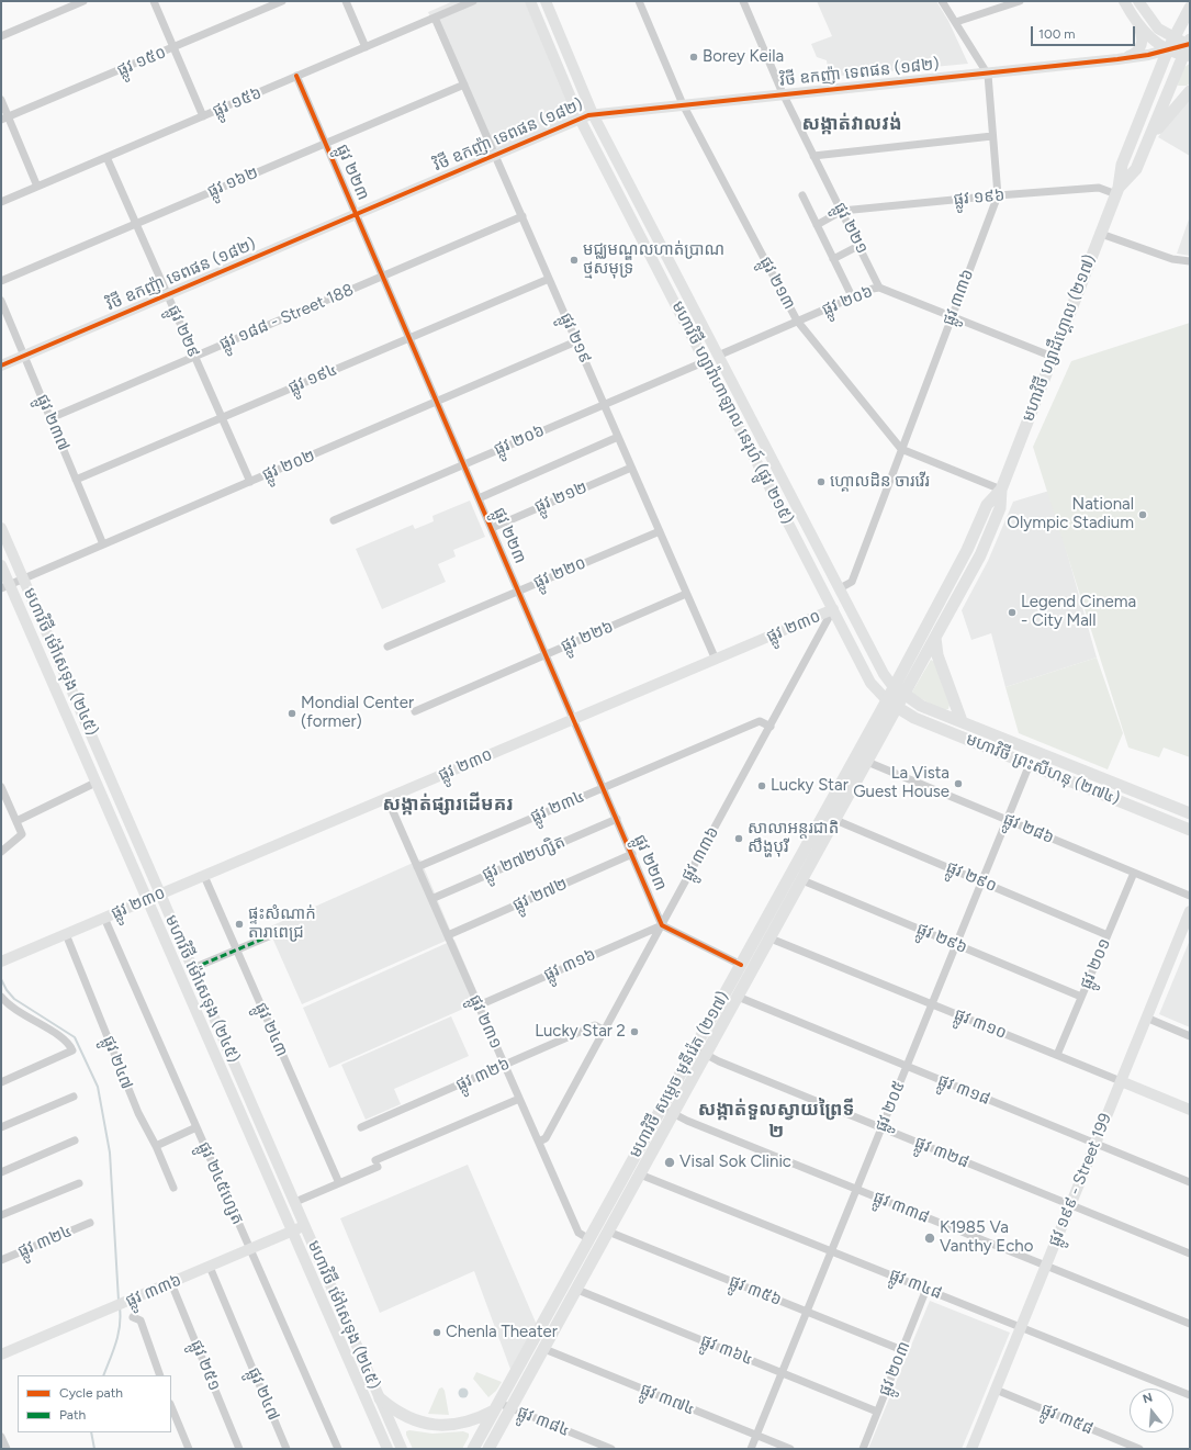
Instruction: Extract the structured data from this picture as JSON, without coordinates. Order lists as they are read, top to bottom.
{
  "streets": {
    "main road": [
      "វិថី ឧកញ៉ា ទេពផន (១៨២)",
      "ផ្លូវ ៣៣៦",
      "មហាវិថី ហ្សាដឹហ្គោល (២១៧)",
      "មហាវិថី ហ្សាវ៉ាហាឡាល នេរុហ៍ (ផ្លូវ ២១៥)",
      "ផ្លូវ ២៣០",
      "មហាវិថី ម៉ៅសេទុង (២៤៥)",
      "មហាវិថី ព្រះសីហនុ (២៧៤)",
      "ផ្លូវ ៣១០",
      "មហាវិថី សម្តេច មុនីរ៉េត (២១៧)",
      "ផ្លូវ ១៩៩ - Street 199"
    ],
    "street": [
      "ផ្លូវ ១៥០",
      "ផ្លូវ ១៥៦",
      "ផ្លូវ ២២៣",
      "ផ្លូវ ១៦២",
      "ផ្លូវ ១៩៦",
      "ផ្លូវ ២២១",
      "ផ្លូវ ២១៣",
      "ផ្លូវ ២០៦",
      "ផ្លូវ ១៨៨ - Street 188",
      "ផ្លូវ ២២៩",
      "ផ្លូវ ២១៩",
      "ផ្លូវ ១៩៤",
      "ផ្លូវ ២៣៧",
      "ផ្លូវ ២០២",
      "ផ្លូវ ២១២",
      "ផ្លូវ ២២០",
      "ផ្លូវ ២២៦",
      "ផ្លូវ ២៣៤",
      "ផ្លូវ ២៨៦",
      "ផ្លូវ ២៧២ហ្សិត",
      "ផ្លូវ ២៩០",
      "ផ្លូវ ២៧២",
      "ផ្លូវ ២៩៦",
      "ផ្លូវ ២០១",
      "ផ្លូវ ៣១៦",
      "ផ្លូវ ២៣១",
      "ផ្លូវ ២៤៣",
      "ផ្លូវ ២៤៧",
      "ផ្លូវ ៣២៦",
      "ផ្លូវ ៣១៨",
      "ផ្លូវ ២០៥",
      "ផ្លូវ ៣២៨",
      "ផ្លូវ ២៤៥ហ្សេត",
      "ផ្លូវ ៣៣៨",
      "ផ្លូវ ៣២៤",
      "ផ្លូវ ៣៤៨",
      "ផ្លូវ ៣៥៦",
      "ផ្លូវ ៣៦៤",
      "ផ្លូវ ២៥១",
      "ផ្លូវ ២០៣",
      "ផ្លូវ ៣៧៤",
      "ផ្លូវ ៣៥៨",
      "ផ្លូវ ៣៨៤"
    ]
  },
  "crossings": [
    ["វិថី ឧកញ៉ា ទេពផន (១៨២)", "ផ្លូវ ២២៣"],
    ["វិថី ឧកញ៉ា ទេពផន (១៨២)", "ផ្លូវ ២២១"],
    ["វិថី ឧកញ៉ា ទេពផន (១៨២)", "ផ្លូវ ២១៣"],
    ["វិថី ឧកញ៉ា ទេពផន (១៨២)", "ផ្លូវ ៣៣៦"],
    ["វិថី ឧកញ៉ា ទេពផន (១៨២)", "ផ្លូវ ២២៩"],
    ["វិថី ឧកញ៉ា ទេពផន (១៨២)", "ផ្លូវ ២១៩"],
    ["វិថី ឧកញ៉ា ទេពផន (១៨២)", "មហាវិថី ហ្សាដឹហ្គោល (២១៧)"],
    ["វិថី ឧកញ៉ា ទេពផន (១៨២)", "មហាវិថី ហ្សាវ៉ាហាឡាល នេរុហ៍ (ផ្លូវ ២១៥)"],
    ["វិថី ឧកញ៉ា ទេពផន (១៨២)", "ផ្លូវ ២៣៧"],
    ["ផ្លូវ ១៥៦", "ផ្លូវ ២២៣"],
    ["ផ្លូវ ១៥៦", "ផ្លូវ ២២៩"],
    ["ផ្លូវ ១៥៦", "ផ្លូវ ២១៩"],
    ["ផ្លូវ ២២៣", "ផ្លូវ ១៦២"],
    ["ផ្លូវ ២២៣", "ផ្លូវ ៣៣៦"],
    ["ផ្លូវ ២២៣", "ផ្លូវ ២០៦"],
    ["ផ្លូវ ២២៣", "ផ្លូវ ១៨៨ - Street 188"],
    ["ផ្លូវ ២២៣", "ផ្លូវ ១៩៤"],
    ["ផ្លូវ ២២៣", "ផ្លូវ ២០២"],
    ["ផ្លូវ ២២៣", "ផ្លូវ ២១២"],
    ["ផ្លូវ ២២៣", "ផ្លូវ ២២០"],
    ["ផ្លូវ ២២៣", "ផ្លូវ ២៣០"],
    ["ផ្លូវ ២២៣", "ផ្លូវ ២២៦"],
    ["ផ្លូវ ២២៣", "ផ្លូវ ២៣៤"],
    ["ផ្លូវ ២២៣", "ផ្លូវ ២៧២ហ្សិត"],
    ["ផ្លូវ ២២៣", "ផ្លូវ ២៧២"],
    ["ផ្លូវ ២២៣", "ផ្លូវ ៣១៦"],
    ["ផ្លូវ ១៦២", "ផ្លូវ ២២៩"],
    ["ផ្លូវ ១៦២", "ផ្លូវ ២១៩"],
    ["ផ្លូវ ១៩៦", "ផ្លូវ ២២១"],
    ["ផ្លូវ ១៩៦", "ផ្លូវ ៣៣៦"],
    ["ផ្លូវ ១៩៦", "មហាវិថី ហ្សាដឹហ្គោល (២១៧)"],
    ["ផ្លូវ ២២១", "ផ្លូវ ២០៦"],
    ["ផ្លូវ ២១៣", "ផ្លូវ ៣៣៦"],
    ["ផ្លូវ ២១៣", "ផ្លូវ ២០៦"],
    ["ផ្លូវ ២១៣", "មហាវិថី ហ្សាដឹហ្គោល (២១៧)"],
    ["ផ្លូវ ៣៣៦", "មហាវិថី ហ្សាវ៉ាហាឡាល នេរុហ៍ (ផ្លូវ ២១៥)"],
    ["ផ្លូវ ៣៣៦", "ផ្លូវ ២៣០"],
    ["ផ្លូវ ៣៣៦", "មហាវិថី ម៉ៅសេទុង (២៤៥)"],
    ["ផ្លូវ ៣៣៦", "ផ្លូវ ២៣៤"],
    ["ផ្លូវ ៣៣៦", "ផ្លូវ ៣១៦"],
    ["ផ្លូវ ៣៣៦", "ផ្លូវ ២៣១"],
    ["ផ្លូវ ៣៣៦", "ផ្លូវ ២៤៧"],
    ["ផ្លូវ ៣៣៦", "ផ្លូវ ៣២៦"],
    ["ផ្លូវ ៣៣៦", "ផ្លូវ ២៤៥ហ្សេត"],
    ["ផ្លូវ ៣៣៦", "ផ្លូវ ២៥១"],
    ["ផ្លូវ ២០៦", "ផ្លូវ ២១៩"],
    ["ផ្លូវ ២០៦", "មហាវិថី ហ្សាវ៉ាហាឡាល នេរុហ៍ (ផ្លូវ ២១៥)"],
    ["ផ្លូវ ១៨៨ - Street 188", "ផ្លូវ ២២៩"],
    ["ផ្លូវ ១៨៨ - Street 188", "ផ្លូវ ២១៩"],
    ["ផ្លូវ ១៨៨ - Street 188", "ផ្លូវ ២៣៧"],
    ["ផ្លូវ ២២៩", "ផ្លូវ ១៩៤"],
    ["ផ្លូវ ២២៩", "ផ្លូវ ២០២"],
    ["ផ្លូវ ២១៩", "ផ្លូវ ១៩៤"],
    ["ផ្លូវ ២១៩", "ផ្លូវ ២០២"],
    ["ផ្លូវ ២១៩", "ផ្លូវ ២១២"],
    ["ផ្លូវ ២១៩", "ផ្លូវ ២២០"],
    ["ផ្លូវ ២១៩", "ផ្លូវ ២៣០"],
    ["ផ្លូវ ២១៩", "ផ្លូវ ២២៦"],
    ["មហាវិថី ហ្សាដឹហ្គោល (២១៧)", "មហាវិថី ហ្សាវ៉ាហាឡាល នេរុហ៍ (ផ្លូវ ២១៥)"],
    ["មហាវិថី ហ្សាដឹហ្គោល (២១៧)", "មហាវិថី ព្រះសីហនុ (២៧៤)"],
    ["មហាវិថី ហ្សាដឹហ្គោល (២១៧)", "មហាវិថី សម្តេច មុនីរ៉េត (២១៧)"],
    ["ផ្លូវ ១៩៤", "ផ្លូវ ២៣៧"],
    ["មហាវិថី ហ្សាវ៉ាហាឡាល នេរុហ៍ (ផ្លូវ ២១៥)", "ផ្លូវ ២៣០"],
    ["មហាវិថី ហ្សាវ៉ាហាឡាល នេរុហ៍ (ផ្លូវ ២១៥)", "មហាវិថី ព្រះសីហនុ (២៧៤)"],
    ["មហាវិថី ហ្សាវ៉ាហាឡាល នេរុហ៍ (ផ្លូវ ២១៥)", "មហាវិថី សម្តេច មុនីរ៉េត (២១៧)"],
    ["ផ្លូវ ២៣៧", "ផ្លូវ ២០២"],
    ["ផ្លូវ ២០២", "មហាវិថី ម៉ៅសេទុង (២៤៥)"],
    ["ផ្លូវ ២៣០", "មហាវិថី ម៉ៅសេទុង (២៤៥)"],
    ["ផ្លូវ ២៣០", "ផ្លូវ ២៣១"],
    ["ផ្លូវ ២៣០", "ផ្លូវ ២៤៣"],
    ["ផ្លូវ ២៣០", "ផ្លូវ ២៤៧"],
    ["ផ្លូវ ២៣០", "ផ្លូវ ២៤៥ហ្សេត"],
    ["មហាវិថី ព្រះសីហនុ (២៧៤)", "មហាវិថី សម្តេច មុនីរ៉េត (២១៧)"],
    ["មហាវិថី ព្រះសីហនុ (២៧៤)", "ផ្លូវ ២០៥"],
    ["ផ្លូវ ២៣៤", "ផ្លូវ ២៣១"],
    ["ផ្លូវ ២៨៦", "ផ្លូវ ២០១"],
    ["ផ្លូវ ២៨៦", "មហាវិថី សម្តេច មុនីរ៉េត (២១៧)"],
    ["ផ្លូវ ២៨៦", "ផ្លូវ ២០៥"],
    ["ផ្លូវ ២៧២ហ្សិត", "ផ្លូវ ២៣១"],
    ["ផ្លូវ ២៩០", "ផ្លូវ ២០១"],
    ["ផ្លូវ ២៩០", "មហាវិថី សម្តេច មុនីរ៉េត (២១៧)"],
    ["ផ្លូវ ២៩០", "ផ្លូវ ២០៥"],
    ["ផ្លូវ ២៧២", "ផ្លូវ ២៣១"],
    ["ផ្លូវ ២៩៦", "ផ្លូវ ២០១"],
    ["ផ្លូវ ២៩៦", "មហាវិថី សម្តេច មុនីរ៉េត (២១៧)"],
    ["ផ្លូវ ២៩៦", "ផ្លូវ ២០៥"],
    ["ផ្លូវ ២០១", "ផ្លូវ ៣១០"],
    ["ផ្លូវ ៣១៦", "ផ្លូវ ២៣១"],
    ["ផ្លូវ ២៣១", "ផ្លូវ ៣២៦"],
    ["ផ្លូវ ២៣១", "មហាវិថី សម្តេច មុនីរ៉េត (២១៧)"],
    ["ផ្លូវ ៣១០", "មហាវិថី សម្តេច មុនីរ៉េត (២១៧)"],
    ["ផ្លូវ ៣១០", "ផ្លូវ ២០៥"],
    ["ផ្លូវ ៣១០", "ផ្លូវ ១៩៩ - Street 199"],
    ["មហាវិថី សម្តេច មុនីរ៉េត (២១៧)", "ផ្លូវ ៣១៨"],
    ["មហាវិថី សម្តេច មុនីរ៉េត (២១៧)", "ផ្លូវ ៣២៨"],
    ["មហាវិថី សម្តេច មុនីរ៉េត (២១៧)", "ផ្លូវ ៣៣៨"],
    ["មហាវិថី សម្តេច មុនីរ៉េត (២១៧)", "ផ្លូវ ៣៤៨"],
    ["មហាវិថី សម្តេច មុនីរ៉េត (២១៧)", "ផ្លូវ ៣៥៦"],
    ["មហាវិថី សម្តេច មុនីរ៉េត (២១៧)", "ផ្លូវ ៣៦៤"],
    ["មហាវិថី សម្តេច មុនីរ៉េត (២១៧)", "ផ្លូវ ៣៧៤"],
    ["មហាវិថី សម្តេច មុនីរ៉េត (២១៧)", "ផ្លូវ ៣៨៤"],
    ["ផ្លូវ ៣១៨", "ផ្លូវ ២០៥"],
    ["ផ្លូវ ៣១៨", "ផ្លូវ ១៩៩ - Street 199"],
    ["ផ្លូវ ២០៥", "ផ្លូវ ៣២៨"],
    ["ផ្លូវ ២០៥", "ផ្លូវ ៣៣៨"],
    ["ផ្លូវ ២០៥", "ផ្លូវ ៣៤៨"],
    ["ផ្លូវ ២០៥", "ផ្លូវ ៣៥៦"],
    ["ផ្លូវ ២០៥", "ផ្លូវ ៣៦៤"],
    ["ផ្លូវ ២០៥", "ផ្លូវ ៣៧៤"],
    ["ផ្លូវ ៣២៨", "ផ្លូវ ១៩៩ - Street 199"],
    ["ផ្លូវ ១៩៩ - Street 199", "ផ្លូវ ៣៣៨"],
    ["ផ្លូវ ១៩៩ - Street 199", "ផ្លូវ ៣៤៨"],
    ["ផ្លូវ ១៩៩ - Street 199", "ផ្លូវ ៣៥៨"],
    ["ផ្លូវ ៣៤៨", "ផ្លូវ ២០៣"],
    ["ផ្លូវ ៣៥៦", "ផ្លូវ ២០៣"],
    ["ផ្លូវ ៣៦៤", "ផ្លូវ ២០៣"]
  ],
  "districts": ["សង្កាត់វាលវង់", "សង្កាត់ផ្សារដើមគរ", "សង្កាត់ទួលស្វាយព្រៃទី ២"],
  "places": [
    "Borey Keila",
    "មជ្ឈមណ្ឌលហាត់ប្រាណ ថ្មសមុទ្រ",
    "ហ្គោលដិន ចារវើរ",
    "National Olympic Stadium",
    "Legend Cinema - City Mall",
    "Mondial Center (former)",
    "La Vista Guest House",
    "Lucky Star",
    "សាលាអន្តរជាតិ សឹង្ហបុរី",
    "ផ្ទះសំណាក់ តារាពេជ្រ",
    "Lucky Star 2",
    "Visal Sok Clinic",
    "K1985 Va Vanthy Echo",
    "Chenla Theater"
  ],
  "legend": ["Cycle path", "Path"],
  "scale_bar": "100 m",
  "north": "top"
}
